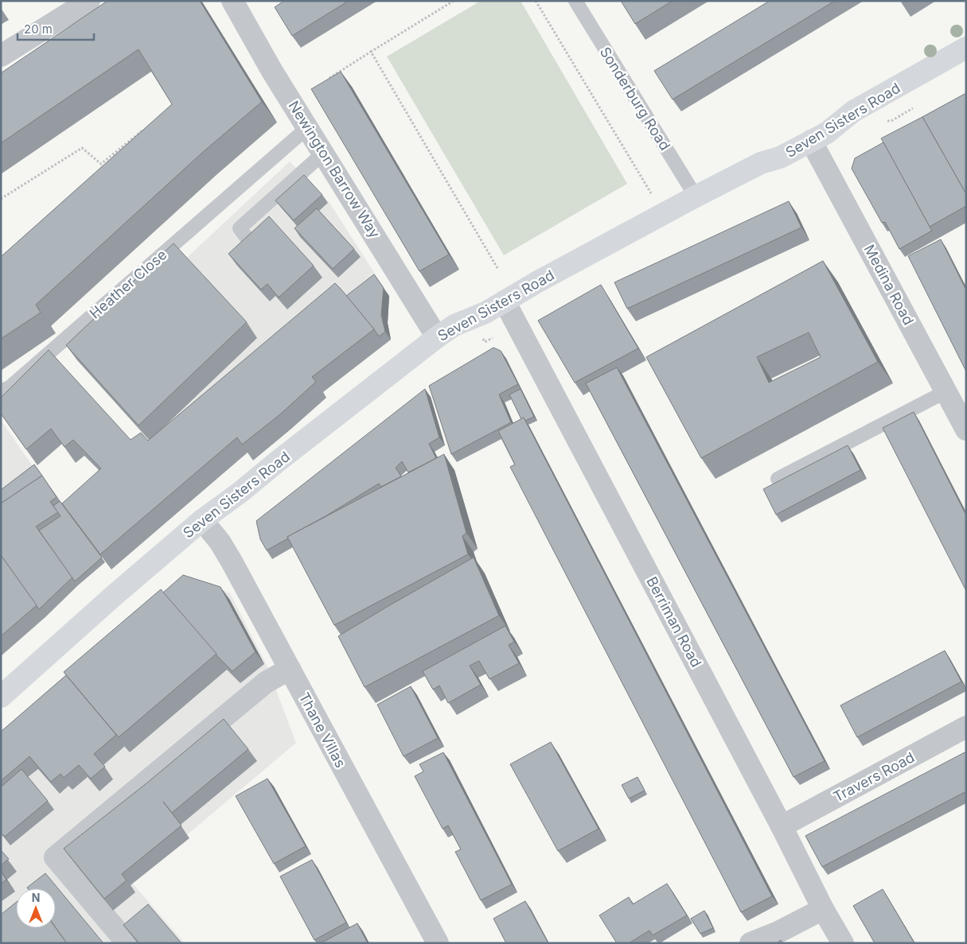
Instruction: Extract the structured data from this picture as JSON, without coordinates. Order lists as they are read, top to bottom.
{
  "streets": {
    "highway": ["Seven Sisters Road"],
    "street": [
      "Newington Barrow Way",
      "Medina Road",
      "Berriman Road",
      "Thane Villas",
      "Travers Road"
    ],
    "lane": ["Sonderburg Road", "Heather Close"]
  },
  "crossings": [
    ["Sonderburg Road", "Seven Sisters Road"],
    ["Seven Sisters Road", "Newington Barrow Way"],
    ["Seven Sisters Road", "Medina Road"],
    ["Seven Sisters Road", "Berriman Road"],
    ["Seven Sisters Road", "Thane Villas"],
    ["Newington Barrow Way", "Heather Close"],
    ["Berriman Road", "Travers Road"]
  ],
  "scale_bar": "20 m",
  "north": "top"
}
